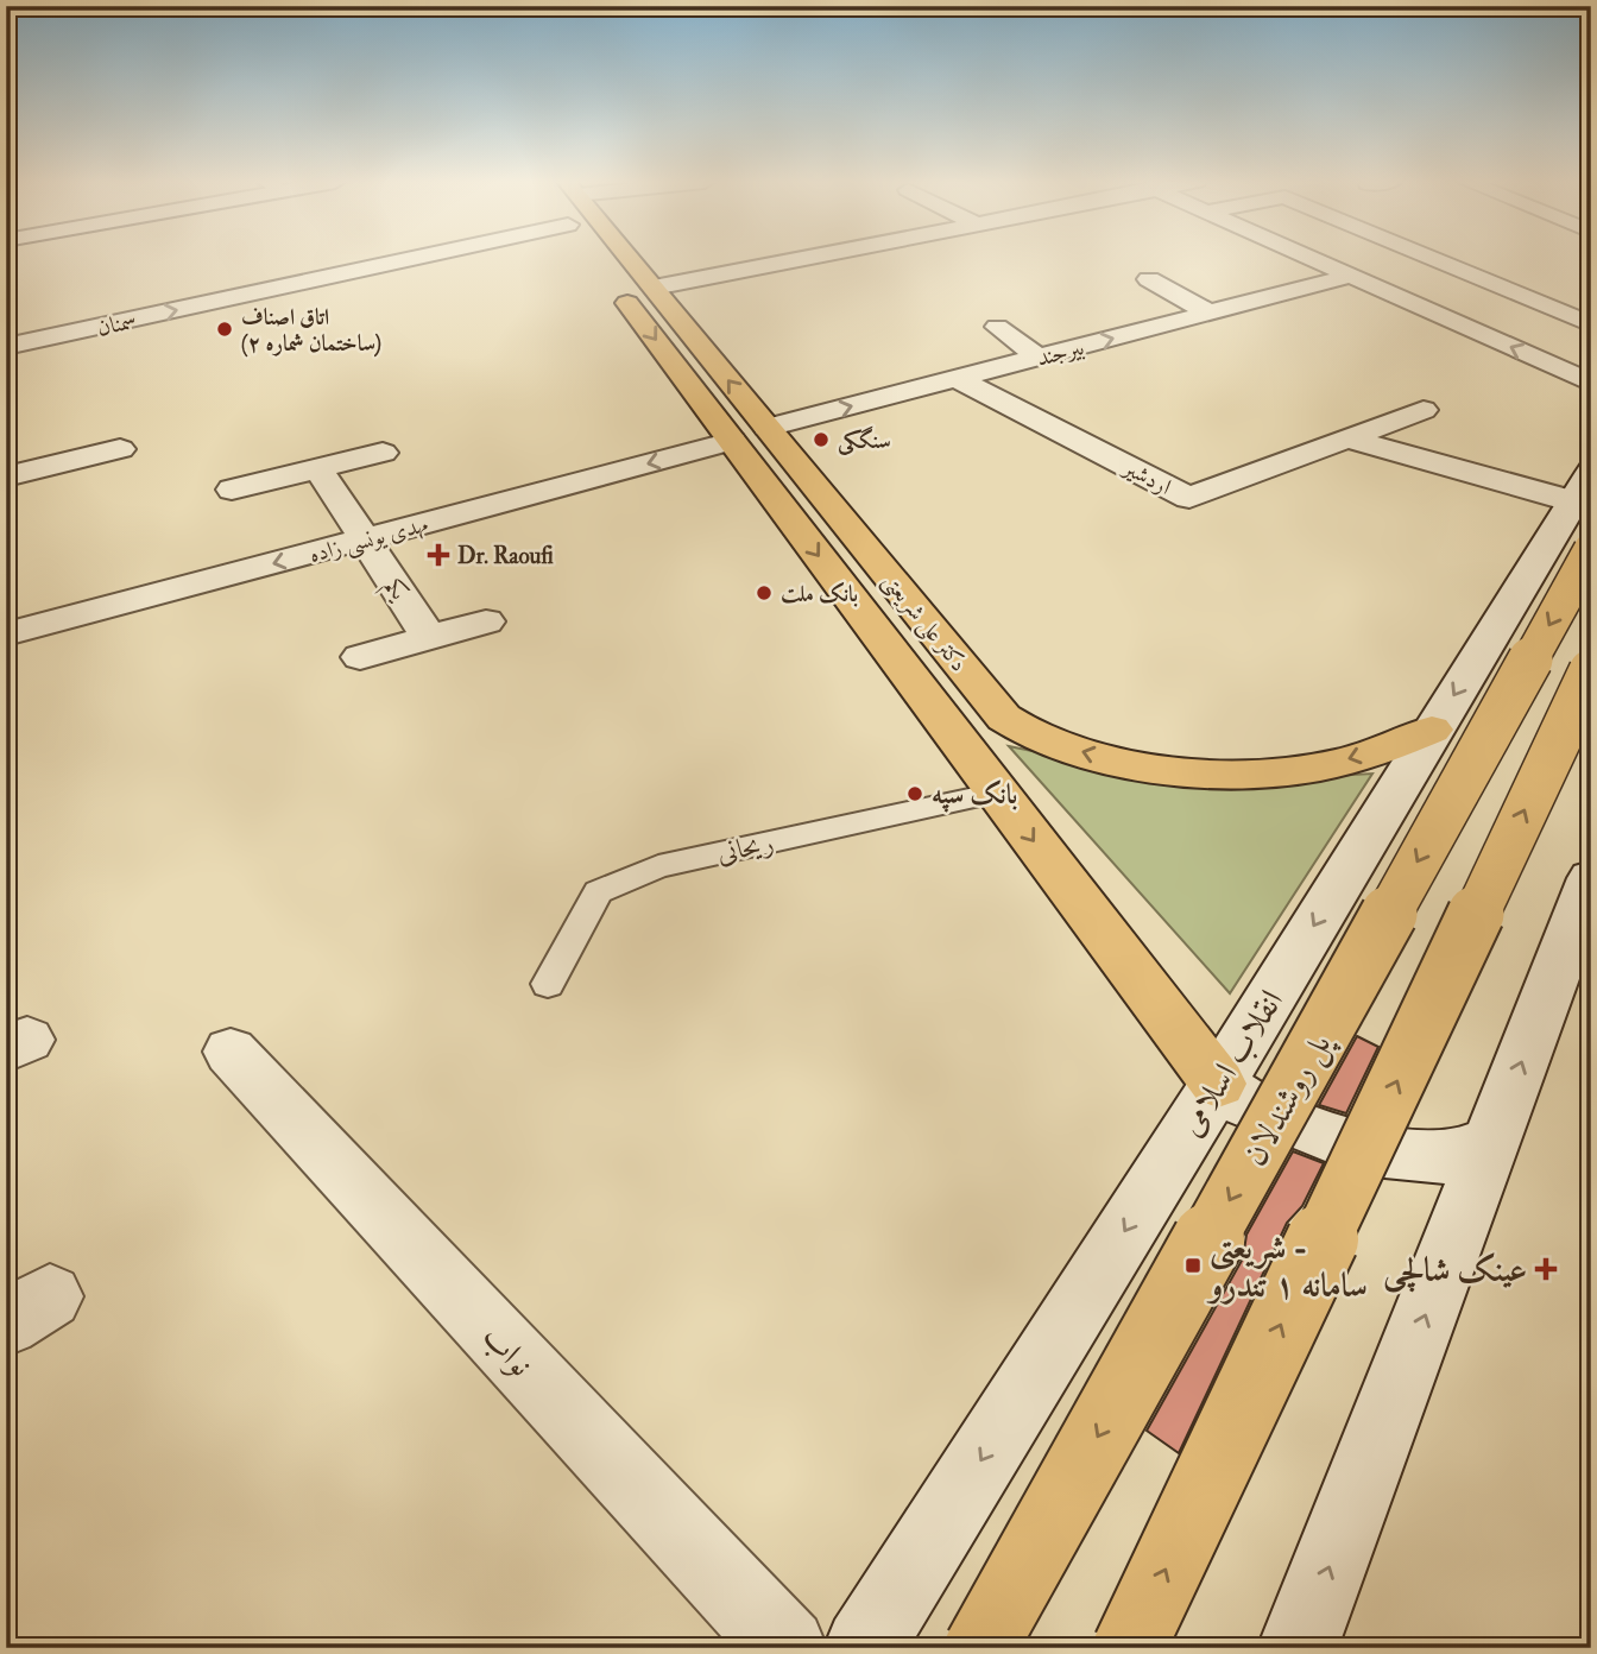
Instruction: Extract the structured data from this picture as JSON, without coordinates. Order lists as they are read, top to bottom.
{
  "streets": {
    "main road": ["دکتر علی شریعتی", "پل روشندلان"],
    "street": [
      "سمنان",
      "بیرجند",
      "اردشیر",
      "مهدی یونسی زاده",
      "یکم",
      "انقلاب اسلامی",
      "نواب"
    ],
    "lane": ["ریحانی"]
  },
  "crossings": [
    ["بیرجند", "اردشیر"],
    ["بیرجند", "مهدی یونسی زاده"],
    ["بیرجند", "دکتر علی شریعتی"],
    ["مهدی یونسی زاده", "یکم"],
    ["مهدی یونسی زاده", "دکتر علی شریعتی"],
    ["دکتر علی شریعتی", "ریحانی"],
    ["دکتر علی شریعتی", "انقلاب اسلامی"],
    ["انقلاب اسلامی", "پل روشندلان"]
  ],
  "one_way": ["بیرجند"],
  "places": {
    "other": [
      "اتاق اصناف (ساختمان شماره ۲)",
      "سنگکی",
      "بانک ملت",
      "بانک سپه"
    ],
    "health": ["Dr. Raoufi", "عينک شالچی"],
    "transit": ["شریعتی - سامانه ۱ تندرو"]
  }
}
